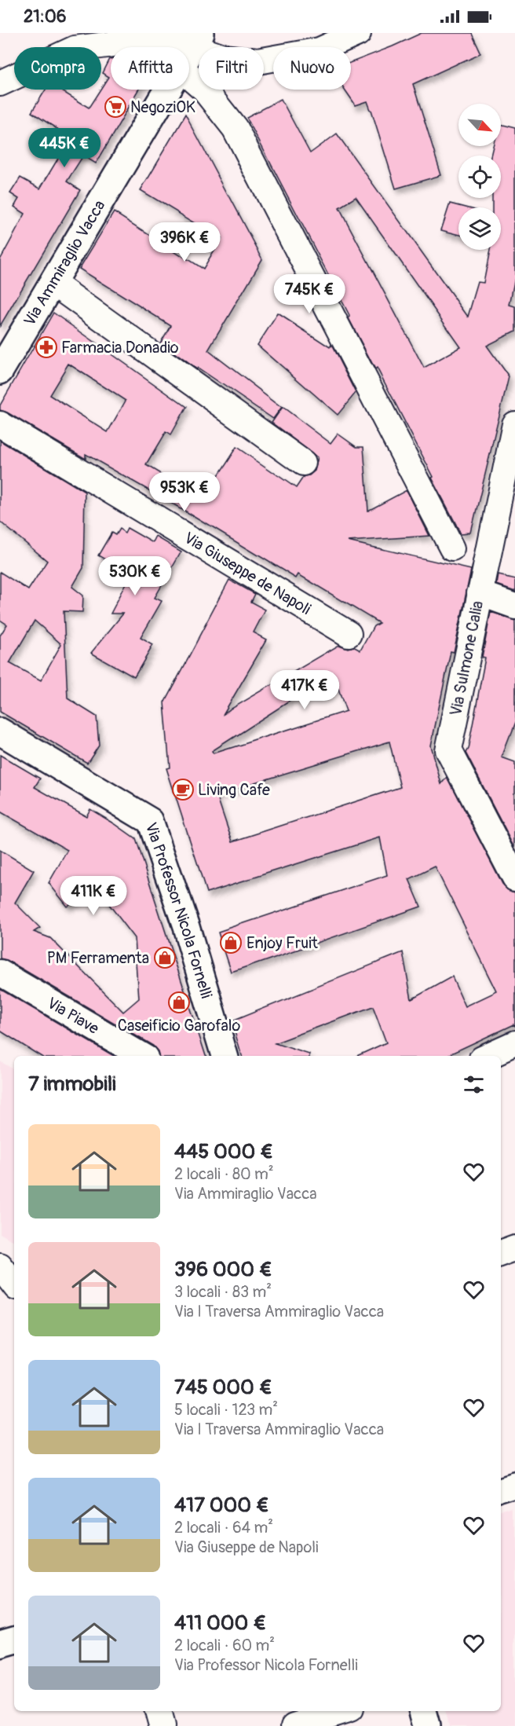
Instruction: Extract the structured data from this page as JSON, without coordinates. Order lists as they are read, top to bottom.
{
  "streets": {
    "street": [
      "Via Ammiraglio Vacca",
      "Via Giuseppe de Napoli",
      "Via Sulmone Calia",
      "Via Professor Nicola Fornelli",
      "Via Piave"
    ]
  },
  "places": {
    "supermarket": ["NegoziOK"],
    "pharmacy": ["Farmacia Donadio"],
    "cafe": ["Living Cafe"],
    "shop": ["Enjoy Fruit", "PM Ferramenta", "Caseificio Garofalo"]
  },
  "north": "bottom right",
  "page": {
    "status": "21:06",
    "chip": [
      "Compra",
      "Affitta",
      "Filtri",
      "Nuovo"
    ],
    "price": [
      "445K €",
      "396K €",
      "745K €",
      "953K €",
      "530K €",
      "417K €",
      "411K €"
    ],
    "heading": "7 immobili",
    "list": [
      {
        "name": "445 000 €",
        "note": "2 locali · 80 m² · Via Ammiraglio Vacca"
      },
      {
        "name": "396 000 €",
        "note": "3 locali · 83 m² · Via I Traversa Ammiraglio Vacca"
      },
      {
        "name": "745 000 €",
        "note": "5 locali · 123 m² · Via I Traversa Ammiraglio Vacca"
      },
      {
        "name": "417 000 €",
        "note": "2 locali · 64 m² · Via Giuseppe de Napoli"
      },
      {
        "name": "411 000 €",
        "note": "2 locali · 60 m² · Via Professor Nicola Fornelli"
      }
    ]
  }
}
